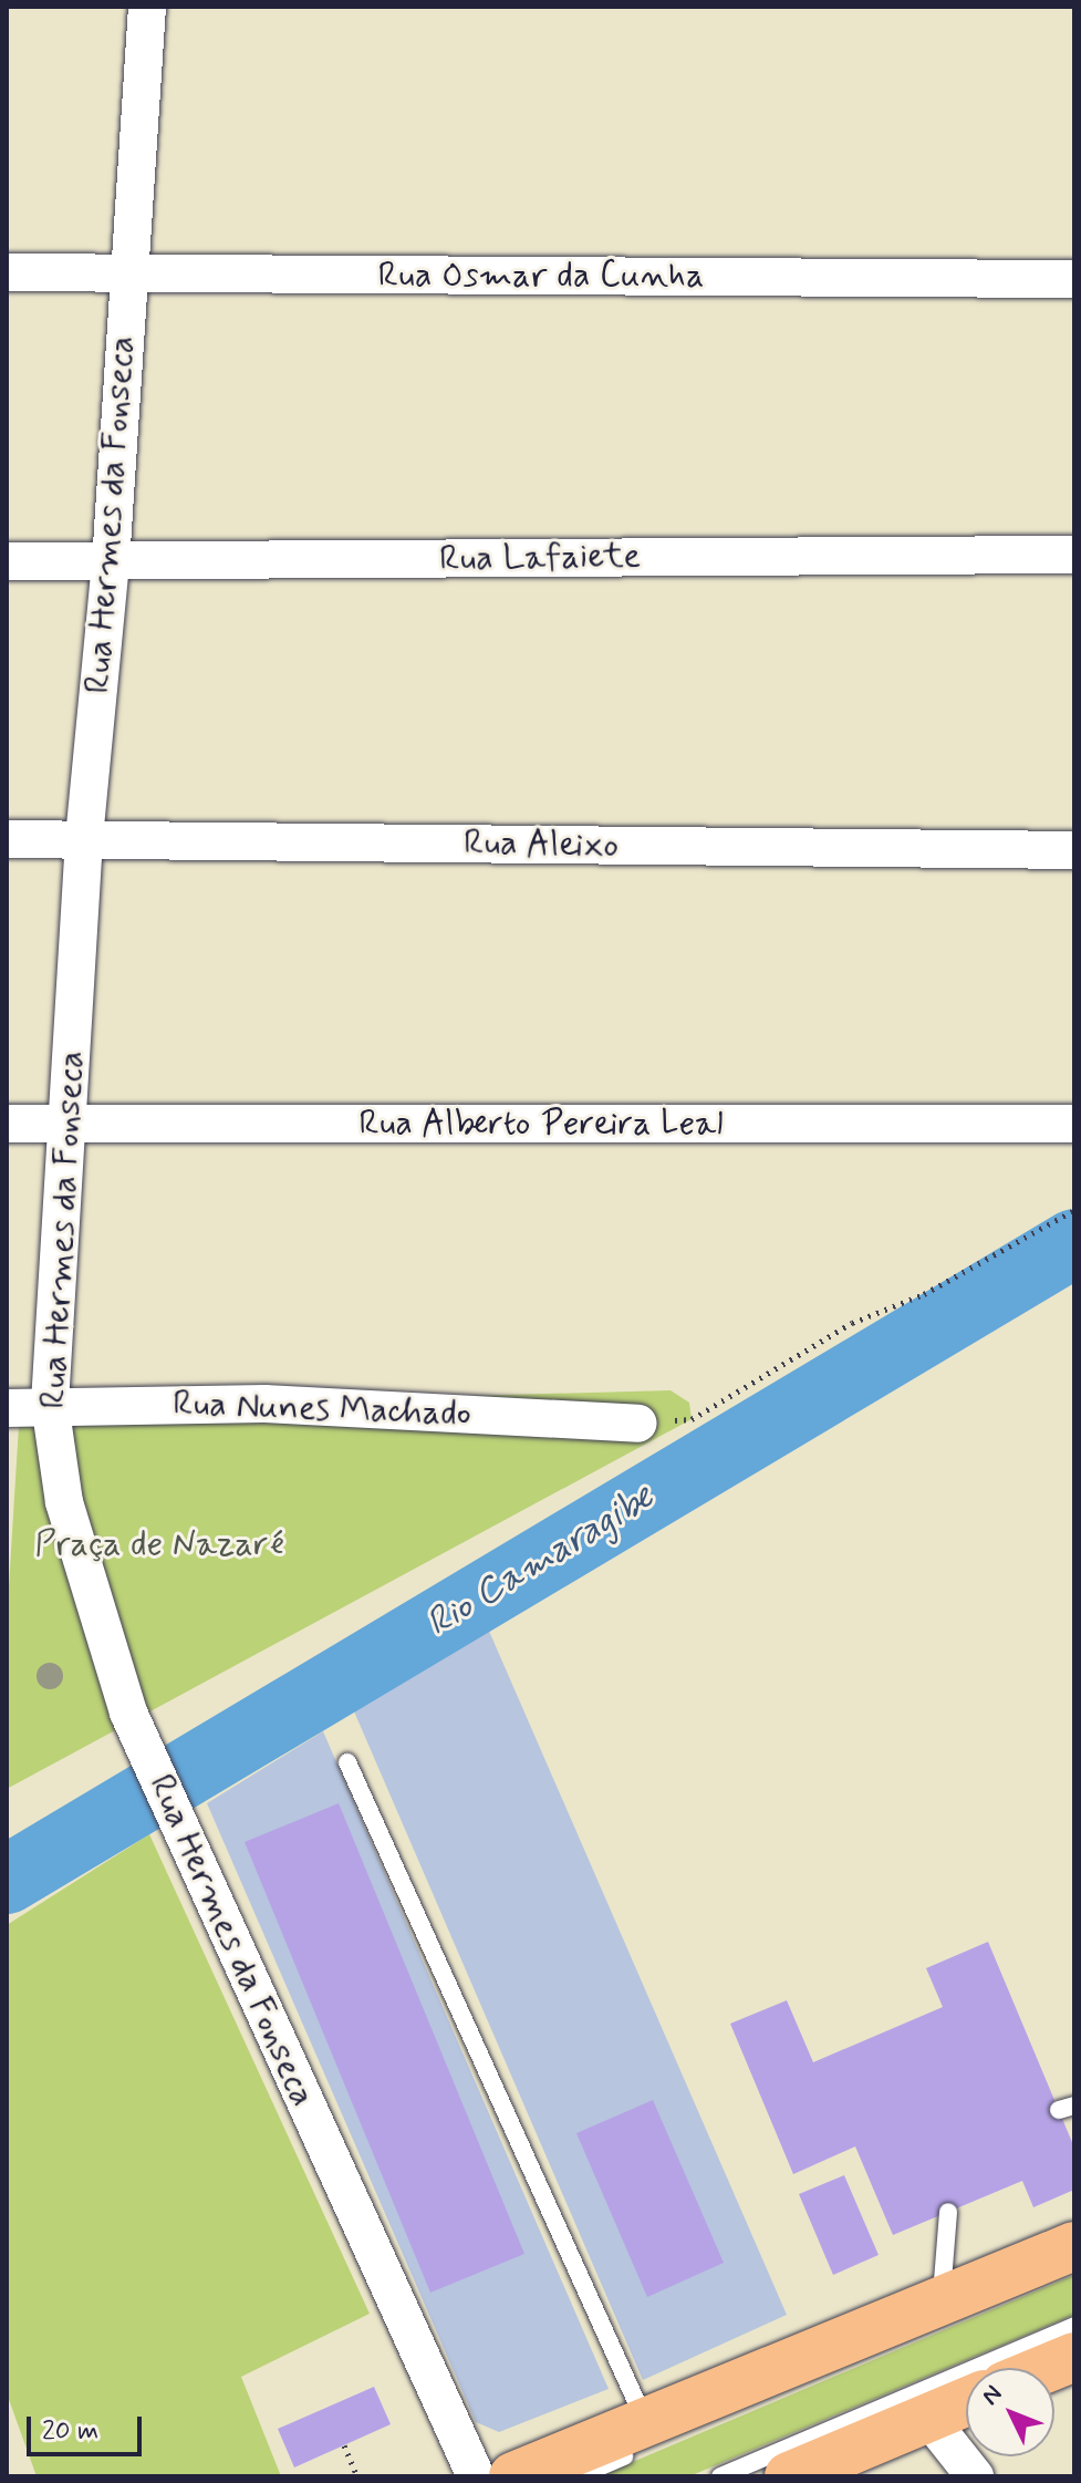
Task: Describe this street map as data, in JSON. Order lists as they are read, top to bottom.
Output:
{
  "streets": {
    "street": [
      "Rua Osmar da Cunha",
      "Rua Hermes da Fonseca",
      "Rua Lafaiete",
      "Rua Aleixo",
      "Rua Alberto Pereira Leal",
      "Rua Nunes Machado"
    ]
  },
  "crossings": [
    ["Rua Osmar da Cunha", "Rua Hermes da Fonseca"],
    ["Rua Hermes da Fonseca", "Rua Lafaiete"],
    ["Rua Hermes da Fonseca", "Rua Aleixo"],
    ["Rua Hermes da Fonseca", "Rua Alberto Pereira Leal"],
    ["Rua Hermes da Fonseca", "Rua Nunes Machado"]
  ],
  "water": ["Rio Camaragibe"],
  "parks": ["Praça de Nazaré"],
  "scale_bar": "20 m",
  "north": "top left"
}
